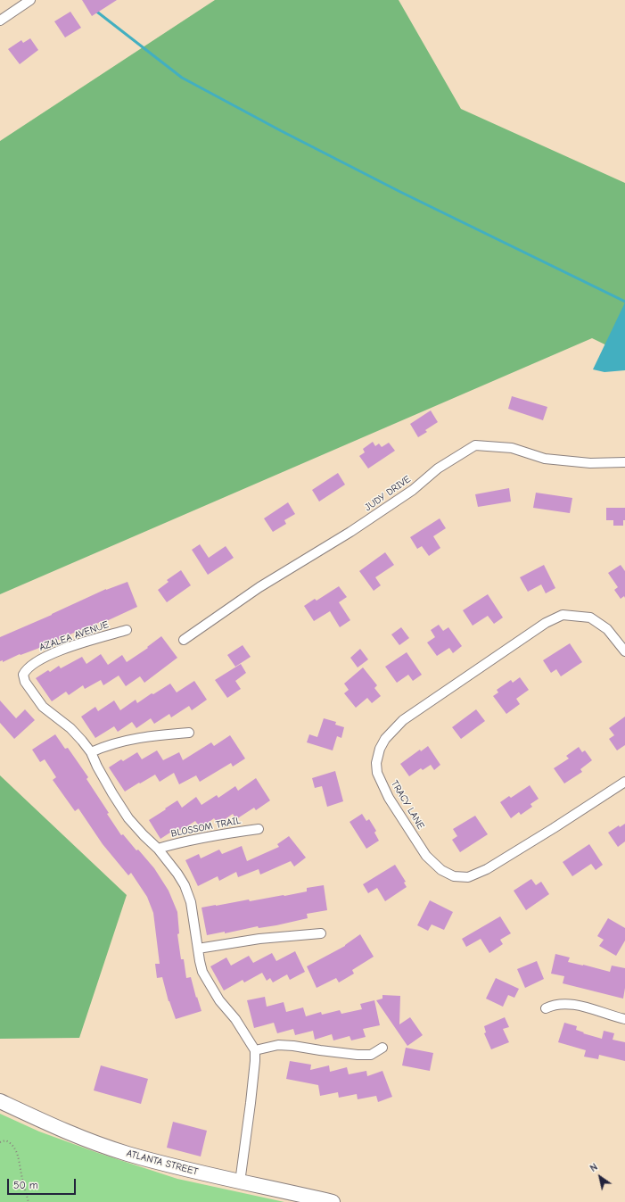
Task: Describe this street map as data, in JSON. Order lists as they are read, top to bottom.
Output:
{
  "streets": {
    "main road": ["ATLANTA STREET"],
    "street": [
      "JUDY DRIVE",
      "AZALEA AVENUE",
      "TRACY LANE",
      "BLOSSOM TRAIL"
    ]
  },
  "scale_bar": "50 m",
  "north": "top left"
}
